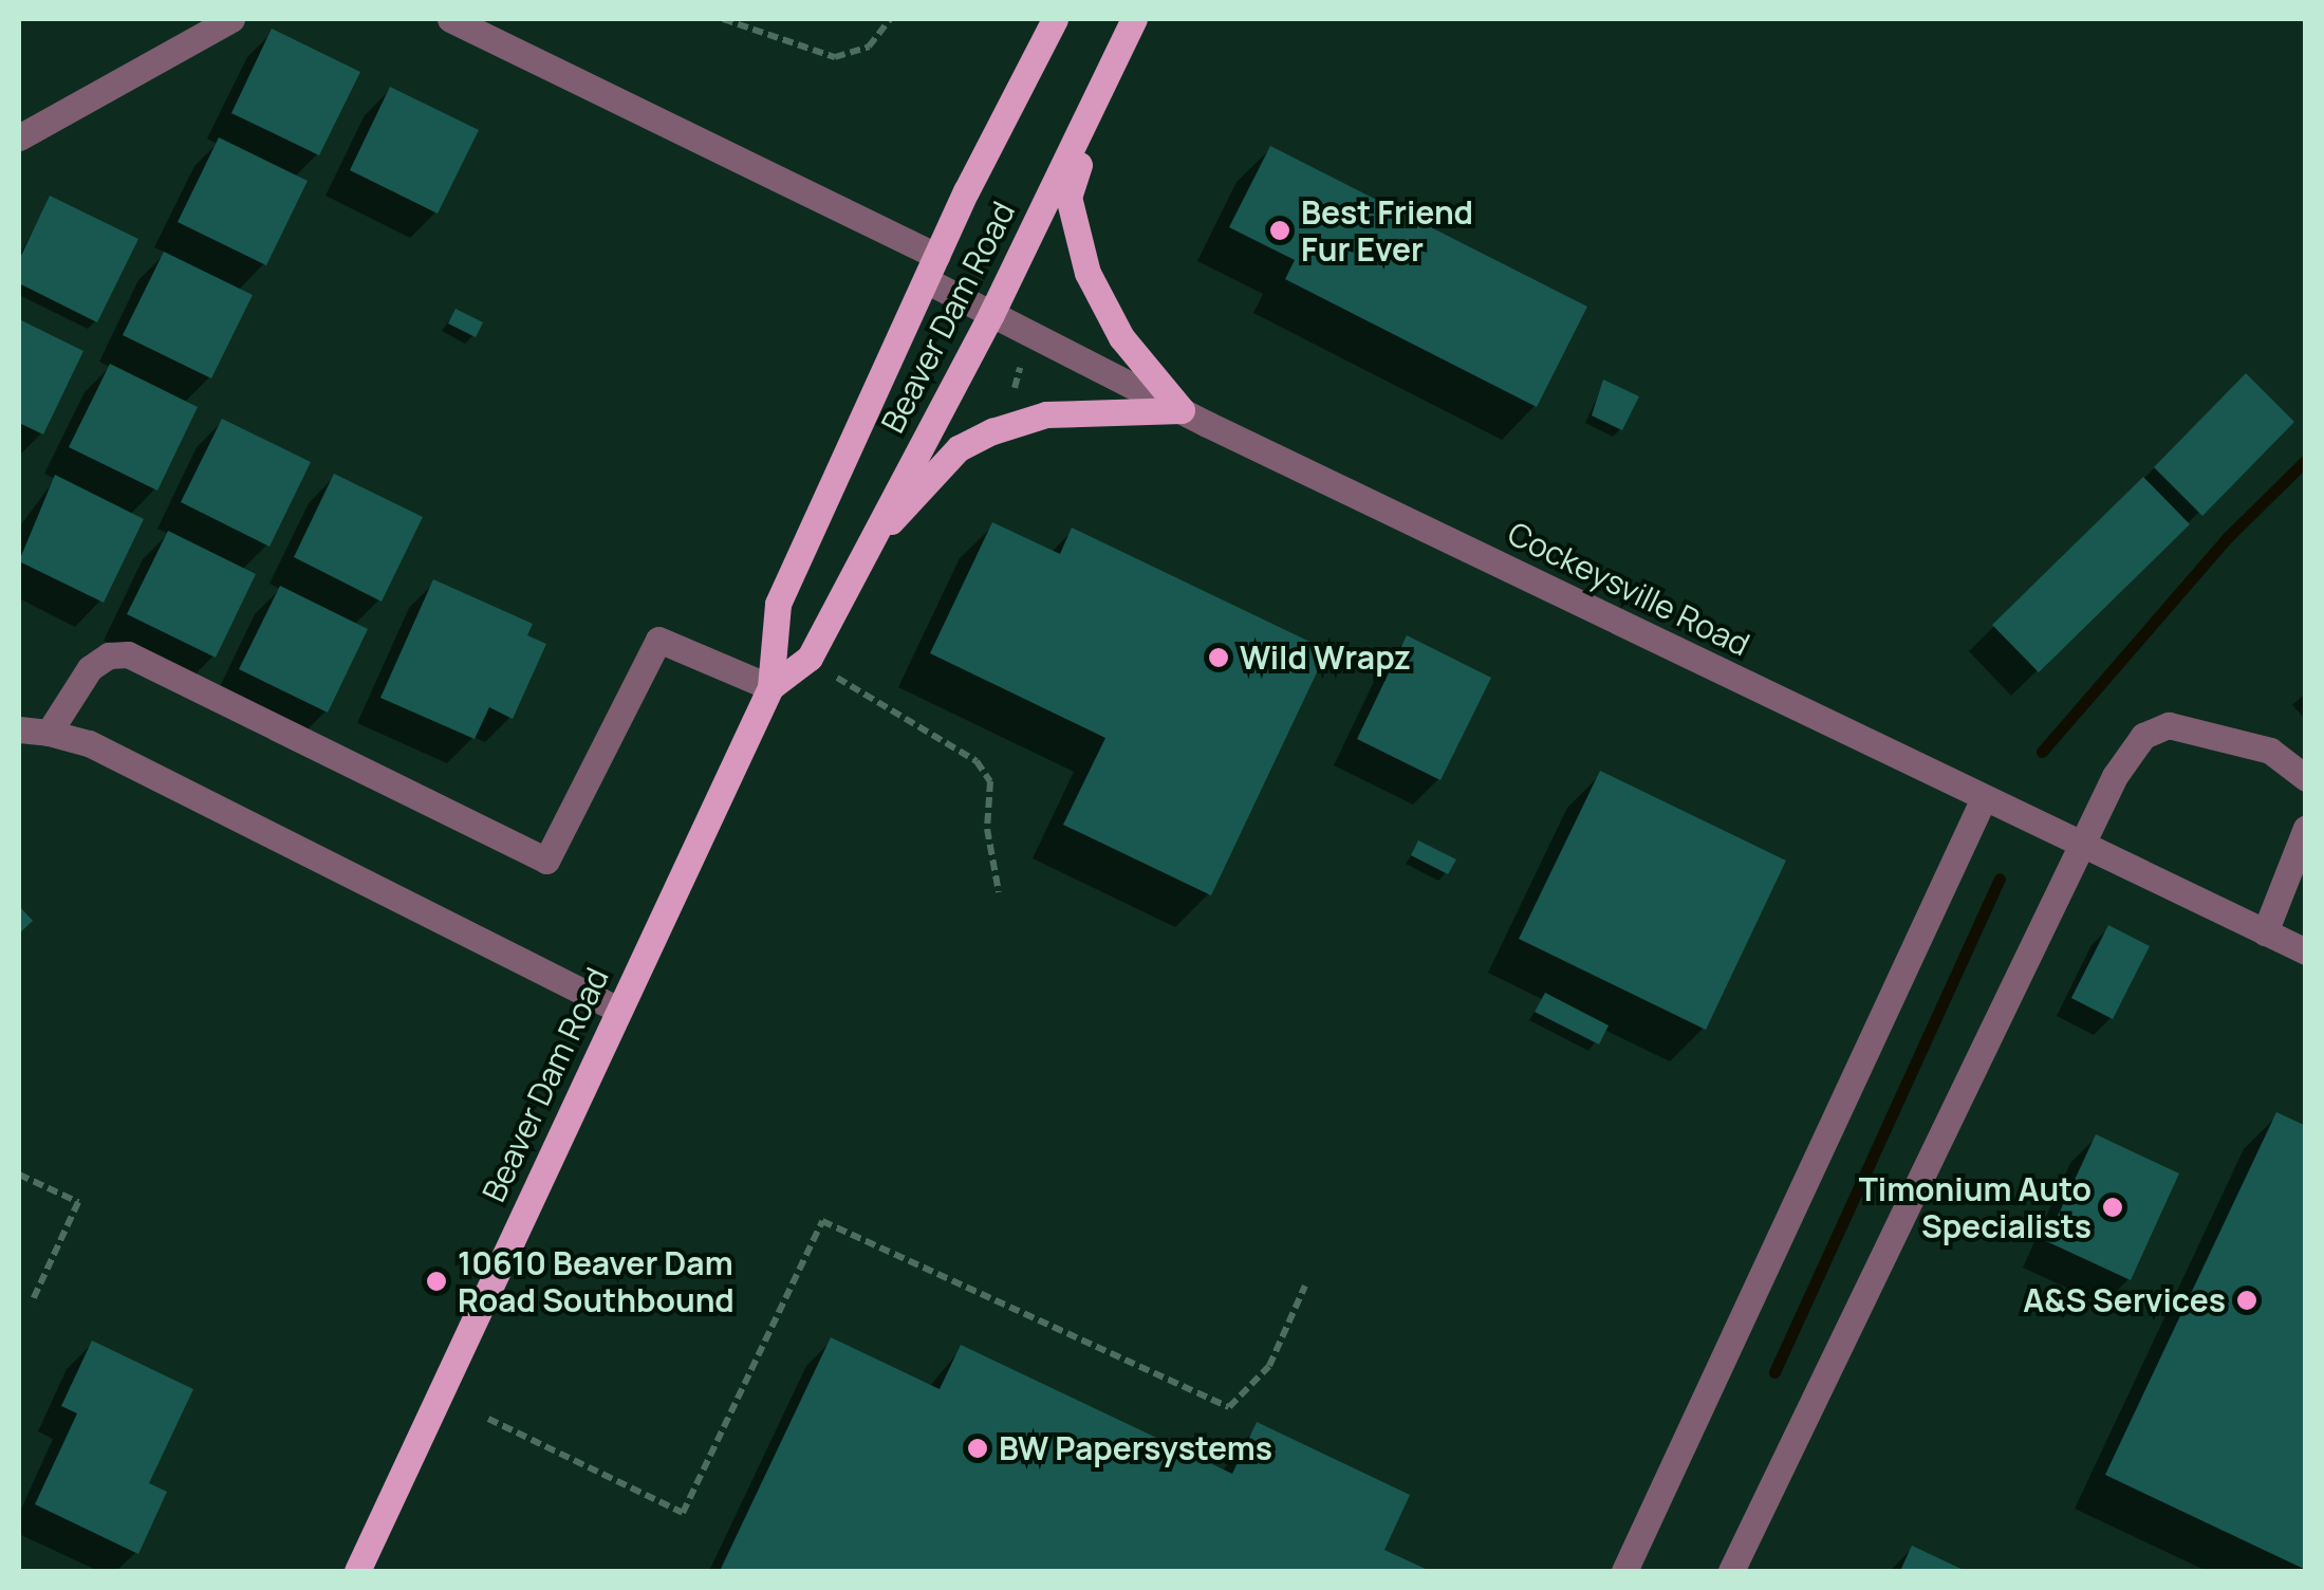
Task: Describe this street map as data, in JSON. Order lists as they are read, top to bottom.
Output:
{
  "streets": {
    "main road": ["Beaver Dam Road"],
    "street": ["Cockeysville Road"]
  },
  "crossings": [
    ["Beaver Dam Road", "Cockeysville Road"]
  ],
  "places": [
    "Best Friend Fur Ever",
    "Wild Wrapz",
    "Timonium Auto Specialists",
    "10610 Beaver Dam Road Southbound",
    "A&S Services",
    "BW Papersystems"
  ]
}
